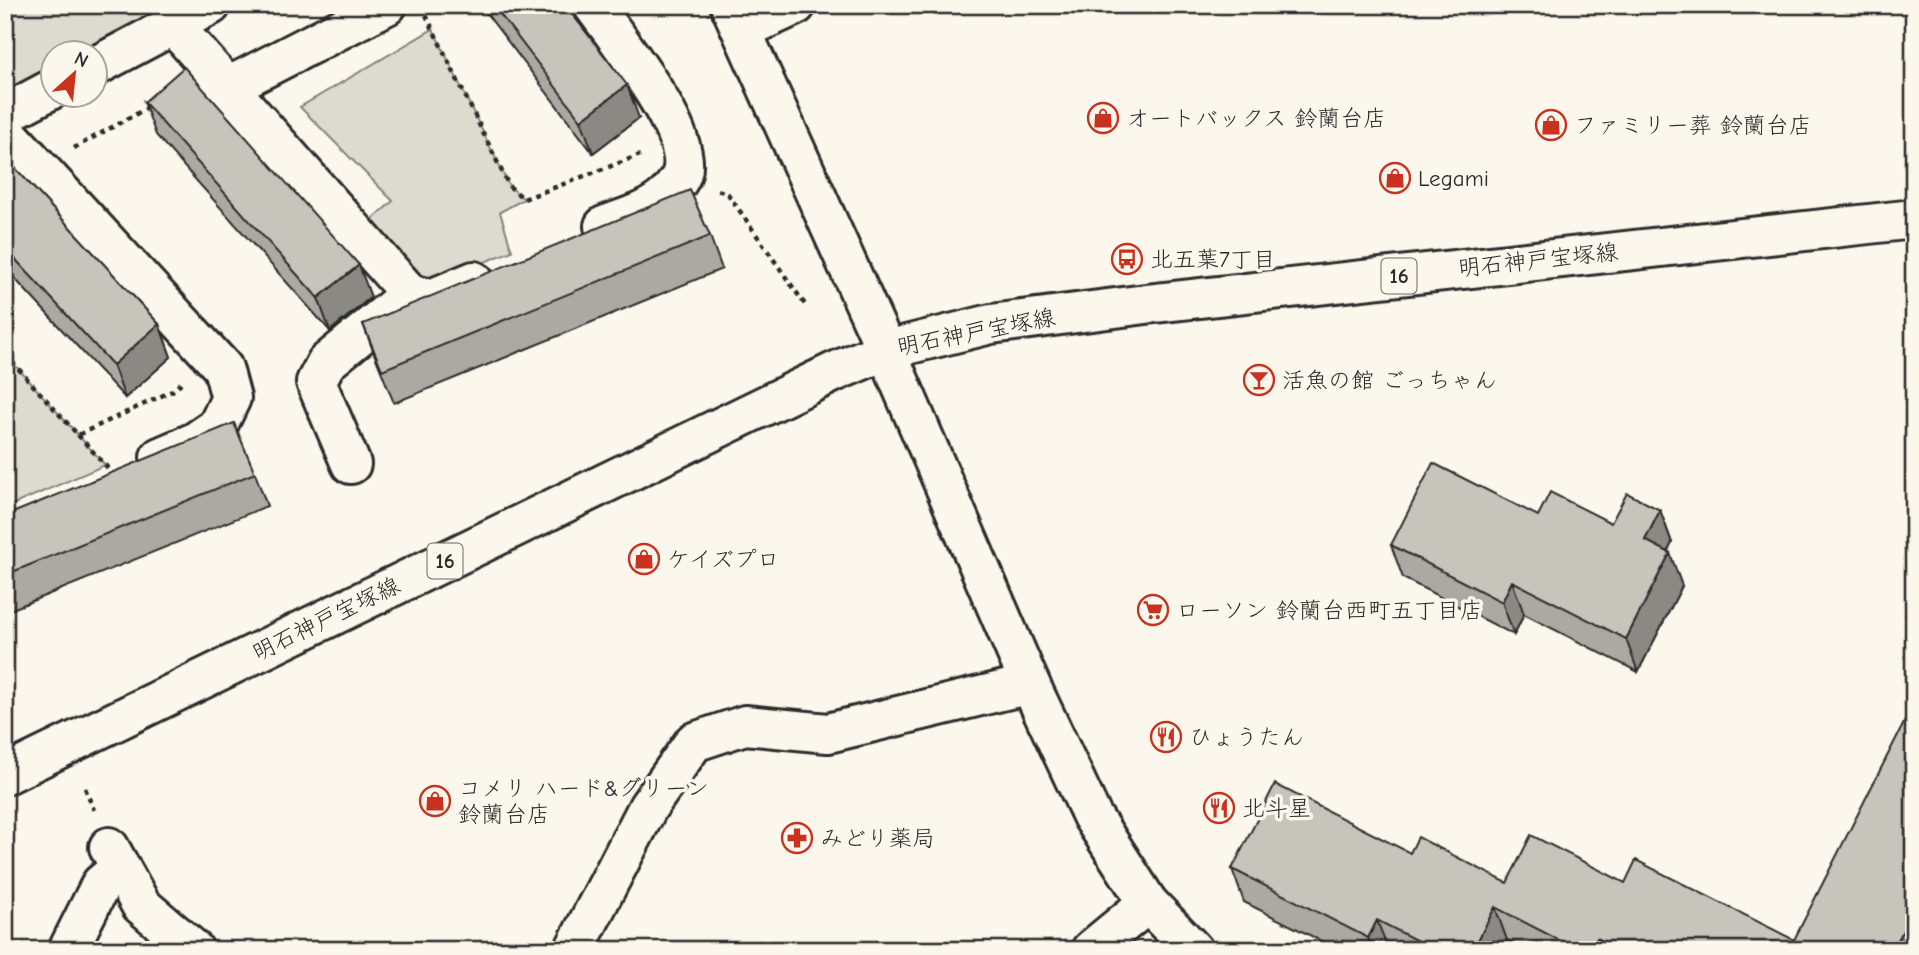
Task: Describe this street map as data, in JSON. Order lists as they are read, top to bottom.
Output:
{
  "streets": {
    "street": ["明石神戸宝塚線", "16"]
  },
  "places": {
    "shop": [
      "オートバックス 鈴蘭台店",
      "ファミリー葬 鈴蘭台店",
      "Legami",
      "ケイズプロ",
      "コメリ ハード&グリーン 鈴蘭台店"
    ],
    "bus stop": ["北五葉7丁目"],
    "bar": ["活魚の館 ごっちゃん"],
    "supermarket": ["ローソン 鈴蘭台西町五丁目店"],
    "restaurant": ["ひょうたん", "北斗星"],
    "pharmacy": ["みどり薬局"]
  },
  "north": "top right"
}
